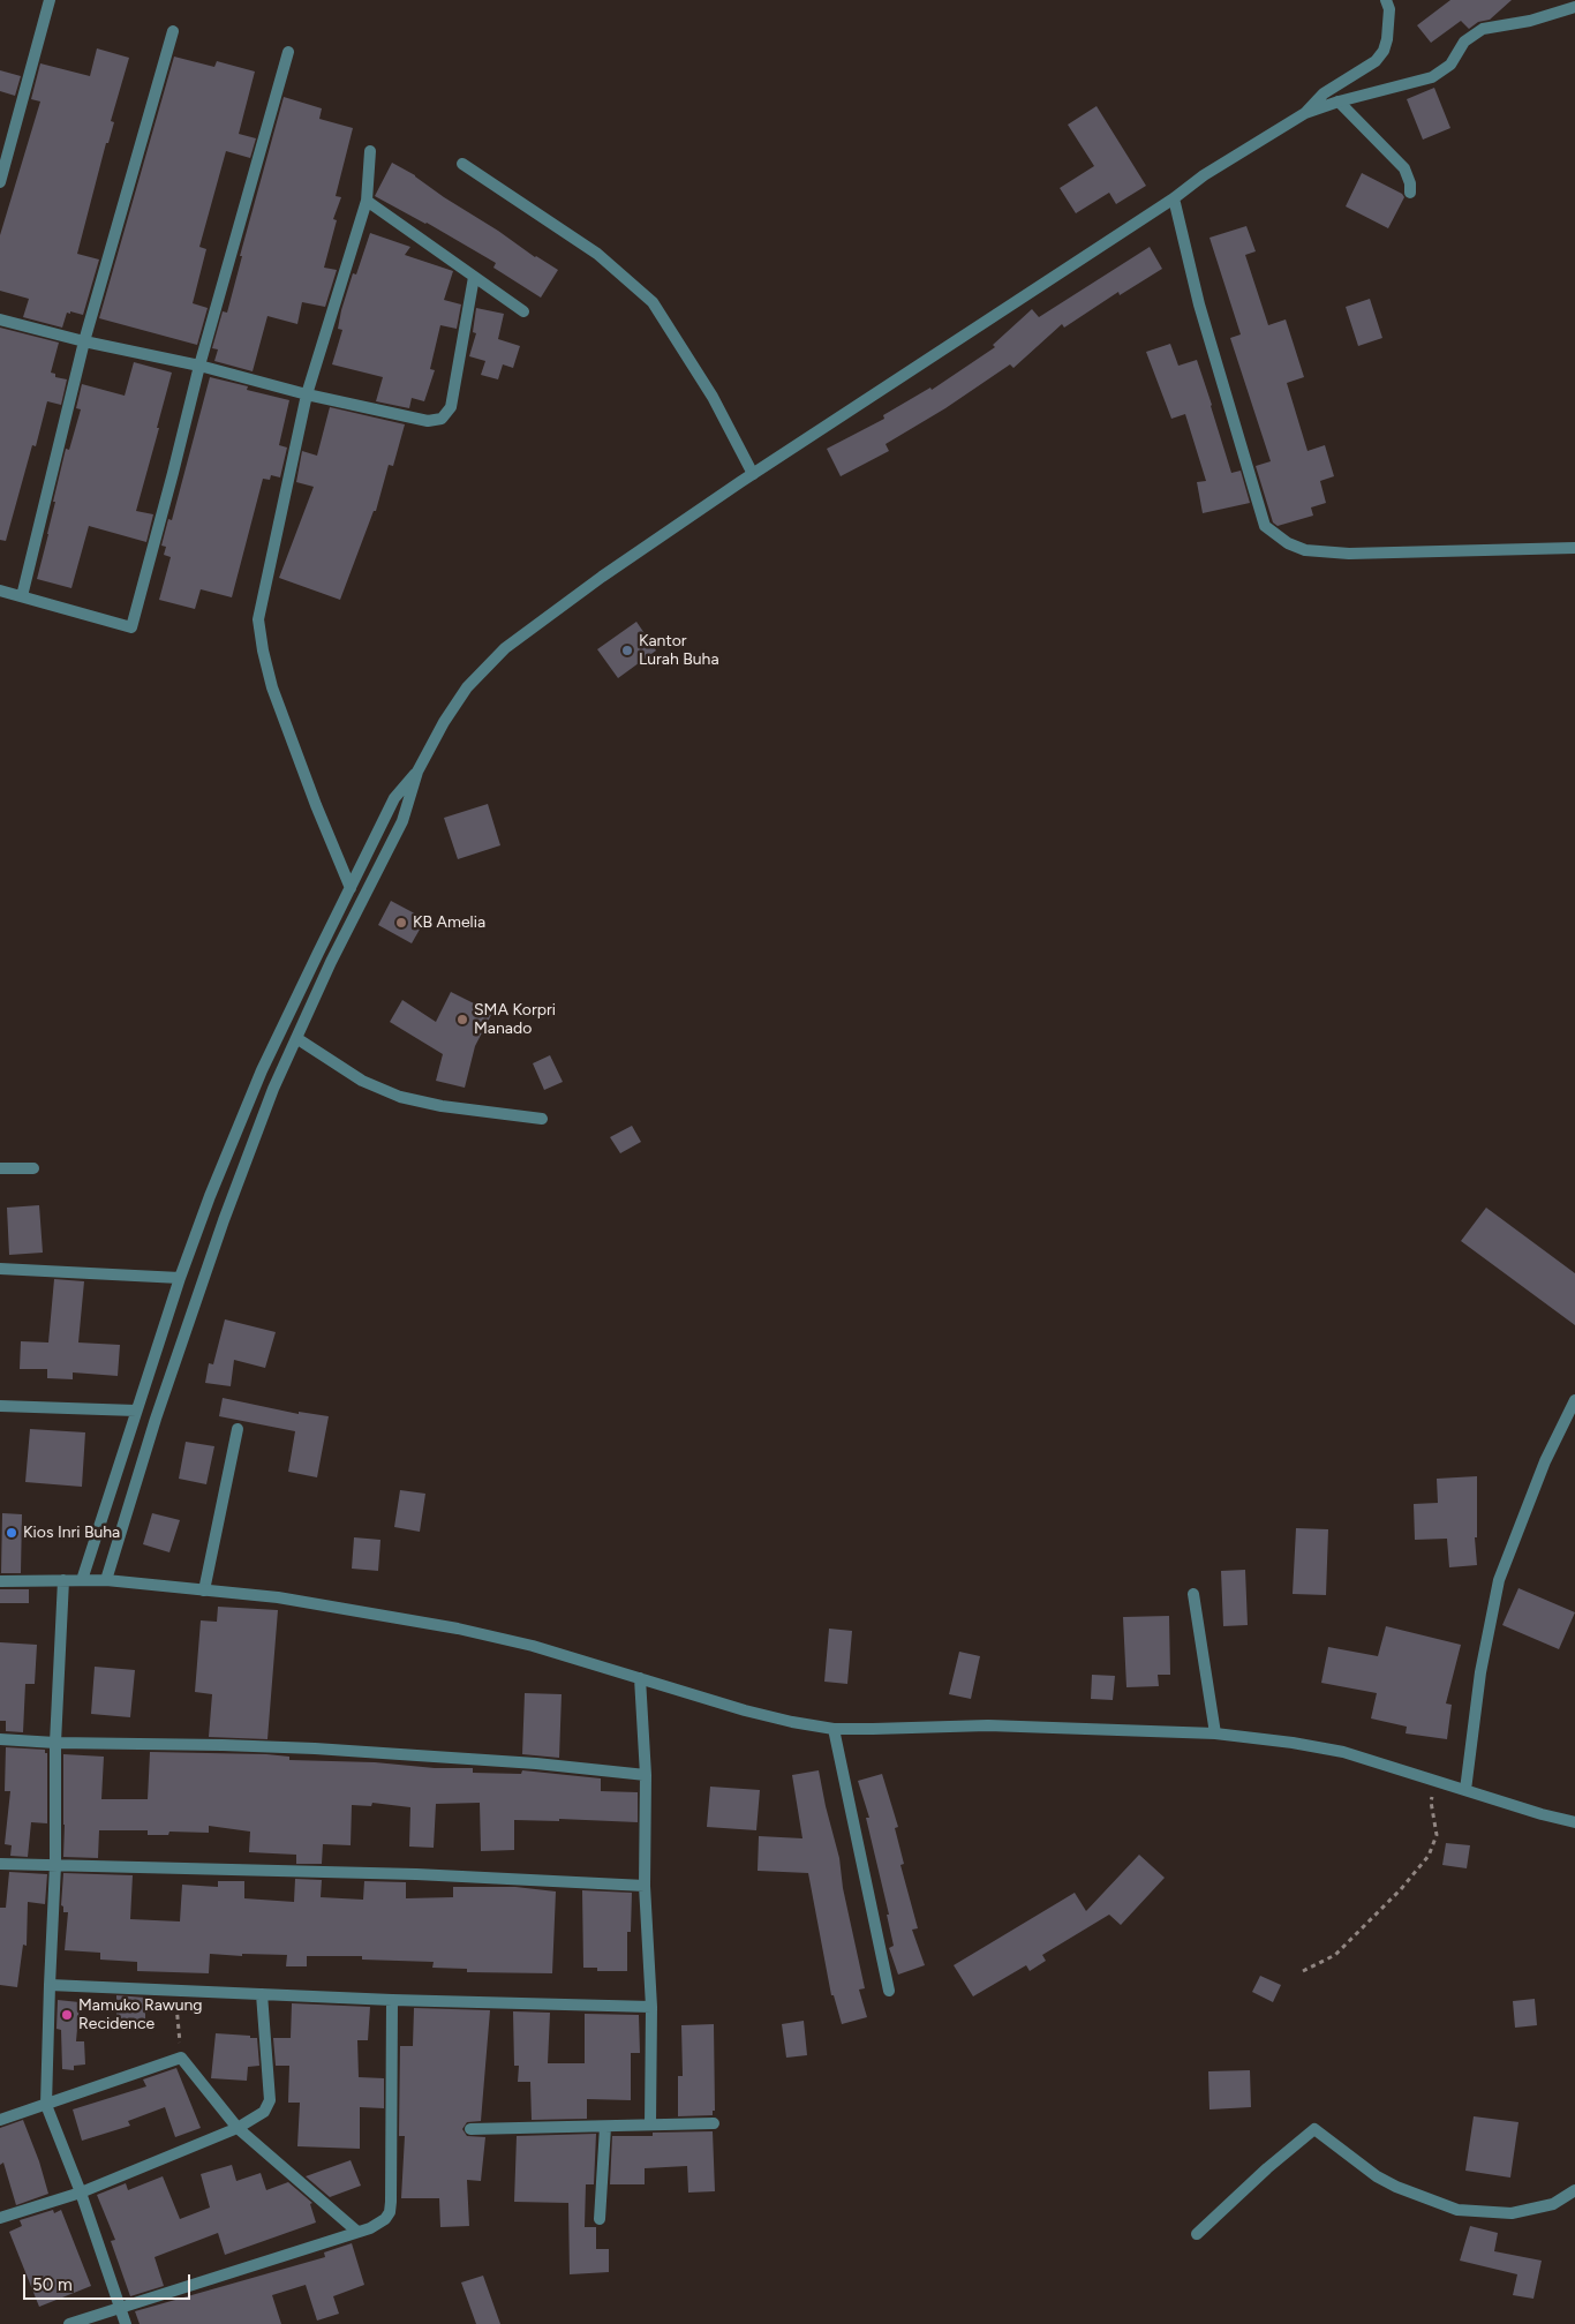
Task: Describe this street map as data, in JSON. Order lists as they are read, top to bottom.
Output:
{
  "places": [
    "Kantor Lurah Buha",
    "KB Amelia",
    "SMA Korpri Manado",
    "Kios Inri Buha",
    "Mamuko Rawung Recidence"
  ],
  "scale_bar": "50 m"
}
